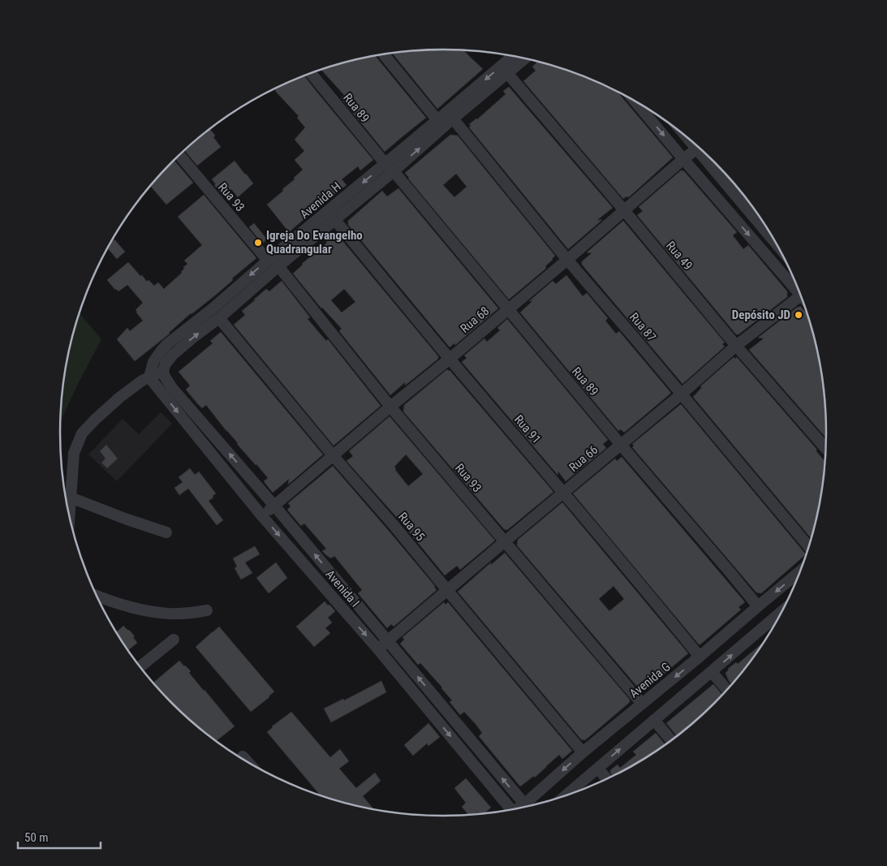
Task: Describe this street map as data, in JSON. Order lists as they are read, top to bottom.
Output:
{
  "streets": {
    "street": [
      "Rua 89",
      "Rua 93",
      "Avenida H",
      "Rua 49",
      "Rua 68",
      "Rua 87",
      "Rua 91",
      "Rua 66",
      "Rua 95",
      "Avenida I",
      "Avenida G"
    ]
  },
  "crossings": [
    ["Rua 89", "Avenida H"],
    ["Rua 89", "Rua 68"],
    ["Rua 89", "Rua 66"],
    ["Rua 89", "Avenida G"],
    ["Rua 93", "Avenida H"],
    ["Rua 93", "Rua 68"],
    ["Rua 93", "Rua 66"],
    ["Rua 93", "Avenida G"],
    ["Avenida H", "Rua 49"],
    ["Avenida H", "Rua 87"],
    ["Avenida H", "Rua 91"],
    ["Avenida H", "Rua 95"],
    ["Avenida H", "Avenida I"],
    ["Rua 49", "Rua 68"],
    ["Rua 49", "Rua 66"],
    ["Rua 68", "Rua 87"],
    ["Rua 68", "Rua 91"],
    ["Rua 68", "Rua 95"],
    ["Rua 68", "Avenida I"],
    ["Rua 87", "Rua 66"],
    ["Rua 91", "Rua 66"],
    ["Rua 91", "Avenida G"],
    ["Rua 66", "Rua 95"],
    ["Rua 66", "Avenida I"],
    ["Rua 95", "Avenida G"]
  ],
  "places": ["Igreja Do Evangelho Quadrangular", "Depósito JD"],
  "scale_bar": "50 m"
}
